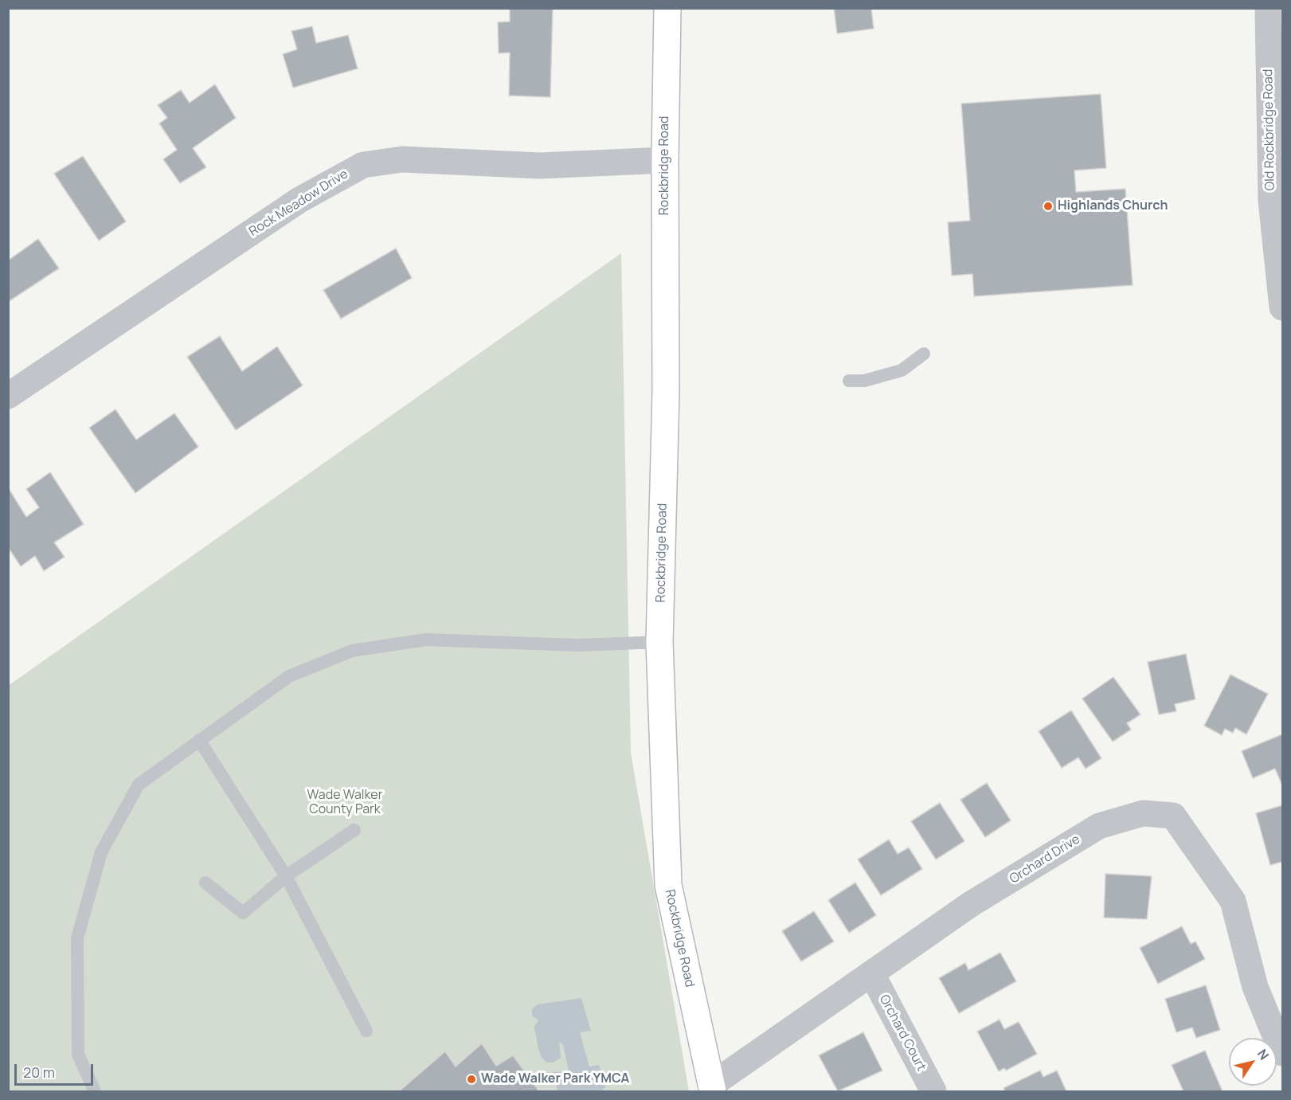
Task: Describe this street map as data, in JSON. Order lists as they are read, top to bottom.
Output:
{
  "streets": {
    "main road": ["Rockbridge Road"],
    "street": [
      "Old Rockbridge Road",
      "Rock Meadow Drive",
      "Orchard Drive",
      "Orchard Court"
    ]
  },
  "crossings": [
    ["Rockbridge Road", "Rock Meadow Drive"],
    ["Rockbridge Road", "Orchard Drive"],
    ["Orchard Drive", "Orchard Court"]
  ],
  "parks": ["Wade Walker County Park"],
  "places": ["Highlands Church", "Wade Walker Park YMCA"],
  "scale_bar": "20 m",
  "north": "top right"
}
